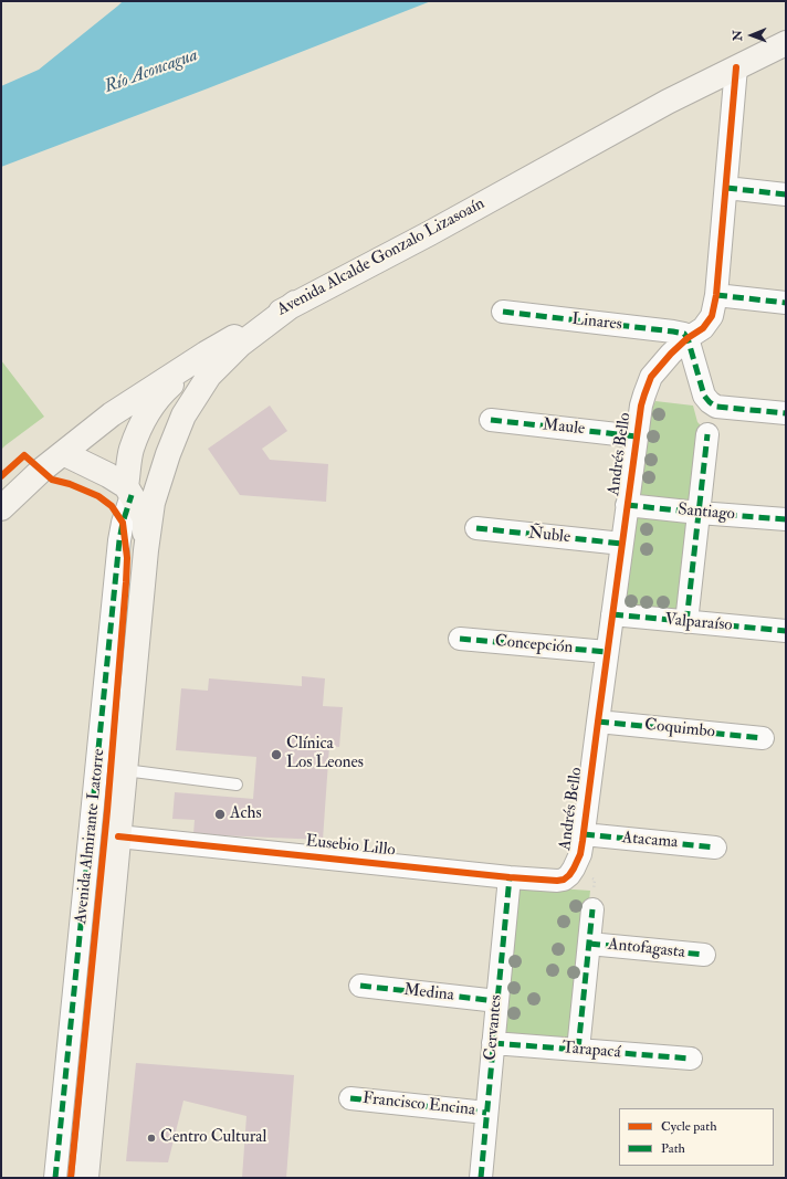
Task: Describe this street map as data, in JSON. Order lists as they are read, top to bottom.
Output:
{
  "streets": {
    "street": [
      "Avenida Alcalde Gonzalo Lizasoaín",
      "Linares",
      "Maule",
      "Andrés Bello",
      "Santiago",
      "Ñuble",
      "Valparaíso",
      "Concepción",
      "Coquimbo",
      "Avenida Almirante Latorre",
      "Atacama",
      "Eusebio Lillo",
      "Antofagasta",
      "Medina",
      "Cervantes",
      "Tarapacá",
      "Francisco Encina"
    ]
  },
  "crossings": [
    ["Avenida Alcalde Gonzalo Lizasoaín", "Andrés Bello"],
    ["Avenida Alcalde Gonzalo Lizasoaín", "Avenida Almirante Latorre"],
    ["Linares", "Andrés Bello"],
    ["Maule", "Andrés Bello"],
    ["Andrés Bello", "Santiago"],
    ["Andrés Bello", "Ñuble"],
    ["Andrés Bello", "Valparaíso"],
    ["Andrés Bello", "Concepción"],
    ["Andrés Bello", "Coquimbo"],
    ["Andrés Bello", "Atacama"],
    ["Andrés Bello", "Eusebio Lillo"],
    ["Avenida Almirante Latorre", "Eusebio Lillo"],
    ["Eusebio Lillo", "Cervantes"],
    ["Medina", "Cervantes"],
    ["Cervantes", "Tarapacá"],
    ["Cervantes", "Francisco Encina"]
  ],
  "water": ["Río Aconcagua"],
  "places": ["Clínica Los Leones", "Achs", "Centro Cultural"],
  "legend": ["Cycle path", "Path"],
  "north": "left"
}
